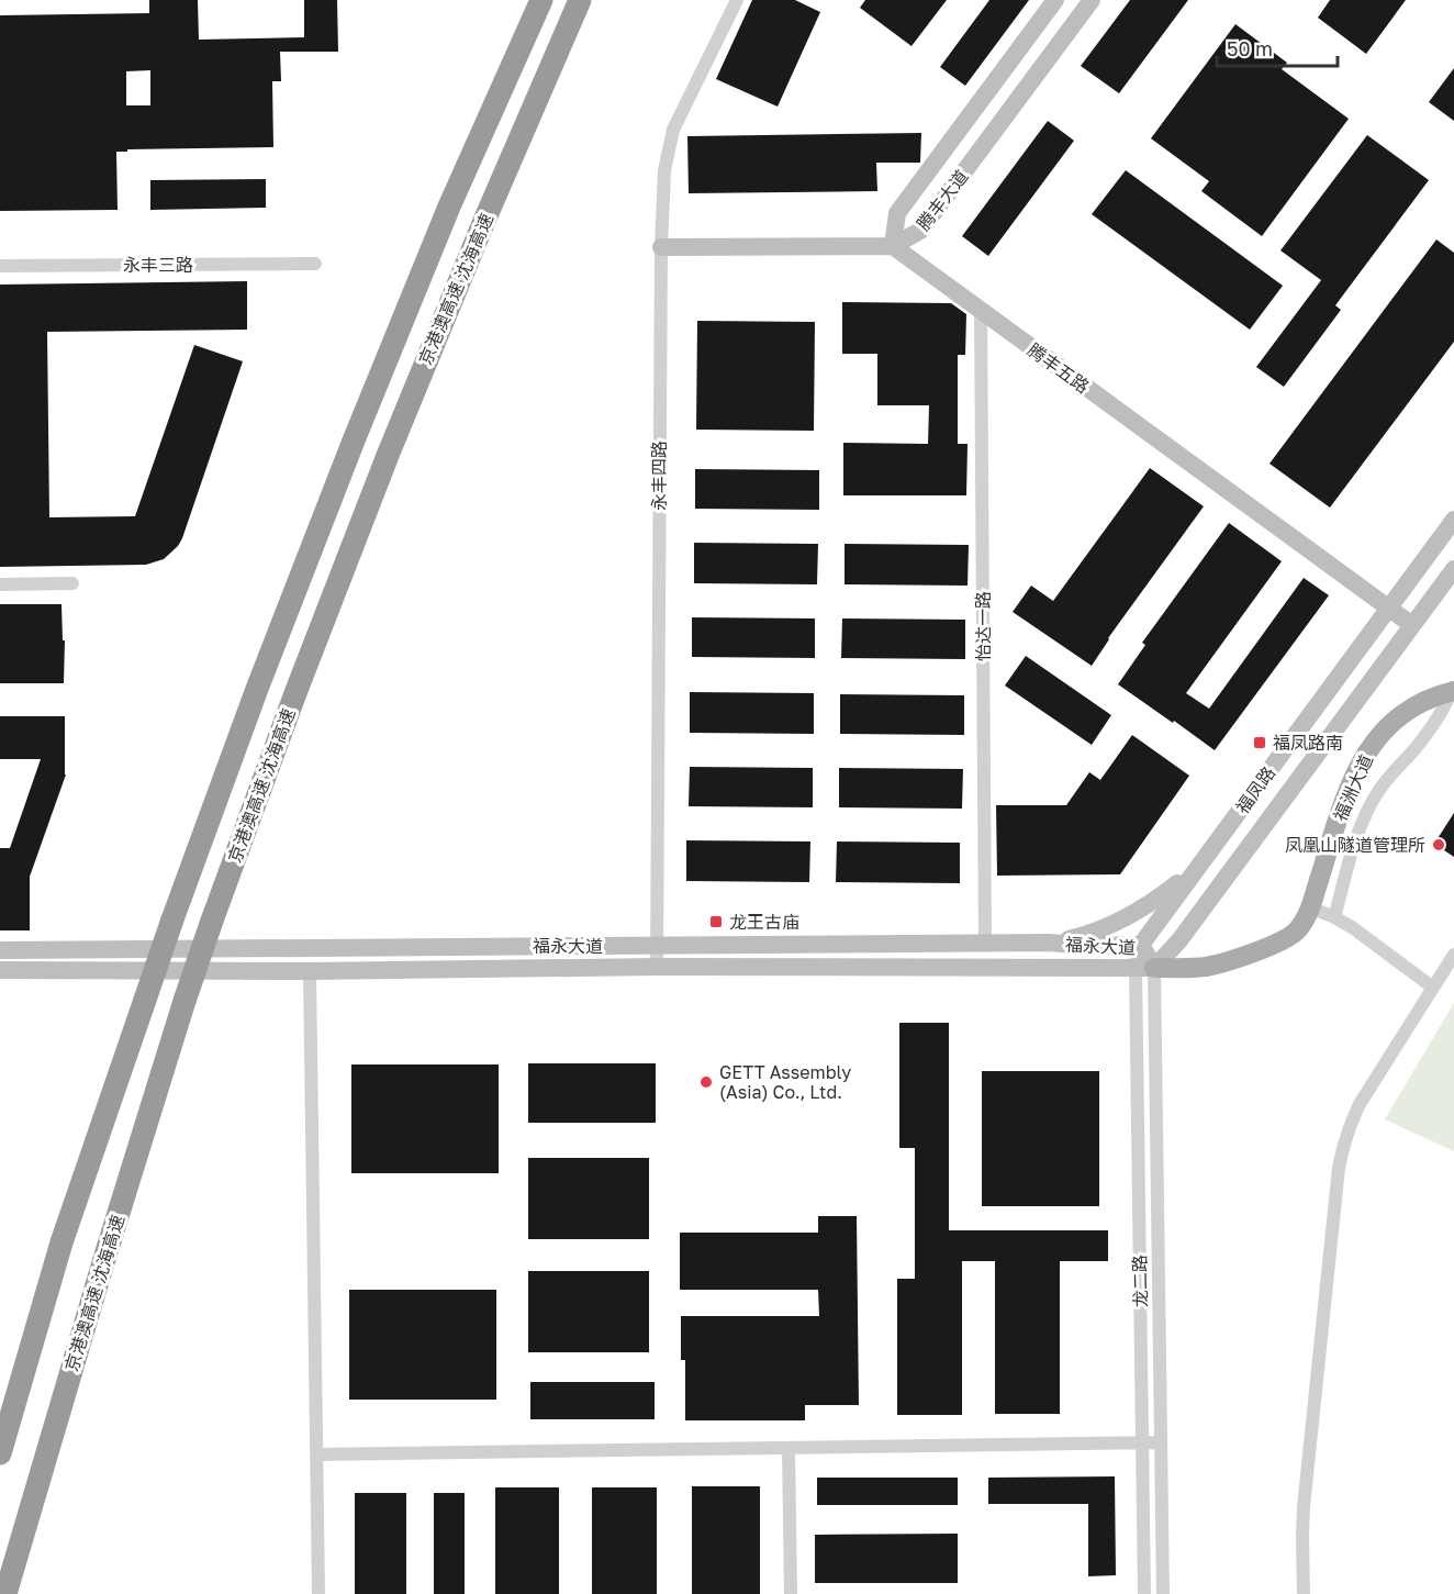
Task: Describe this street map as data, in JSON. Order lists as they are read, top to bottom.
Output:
{
  "streets": {
    "highway": ["京港澳高速 沈海高速"],
    "main road": [
      "腾丰大道",
      "腾丰五路",
      "福洲大道",
      "福凤路",
      "福永大道"
    ],
    "street": [
      "永丰三路",
      "永丰四路",
      "怡达一路",
      "龙二路"
    ]
  },
  "crossings": [
    ["腾丰大道", "腾丰五路"],
    ["腾丰五路", "怡达一路"],
    ["腾丰五路", "福凤路"],
    ["永丰四路", "福永大道"],
    ["怡达一路", "福永大道"],
    ["福洲大道", "福凤路"],
    ["福洲大道", "福永大道"],
    ["福洲大道", "龙二路"],
    ["福凤路", "福永大道"],
    ["福凤路", "龙二路"],
    ["福永大道", "龙二路"]
  ],
  "places": {
    "transit": ["福凤路南", "龙王古庙"],
    "other": ["凤凰山隧道管理所", "GETT Assembly (Asia) Co., Ltd."]
  },
  "scale_bar": "50 m"
}
